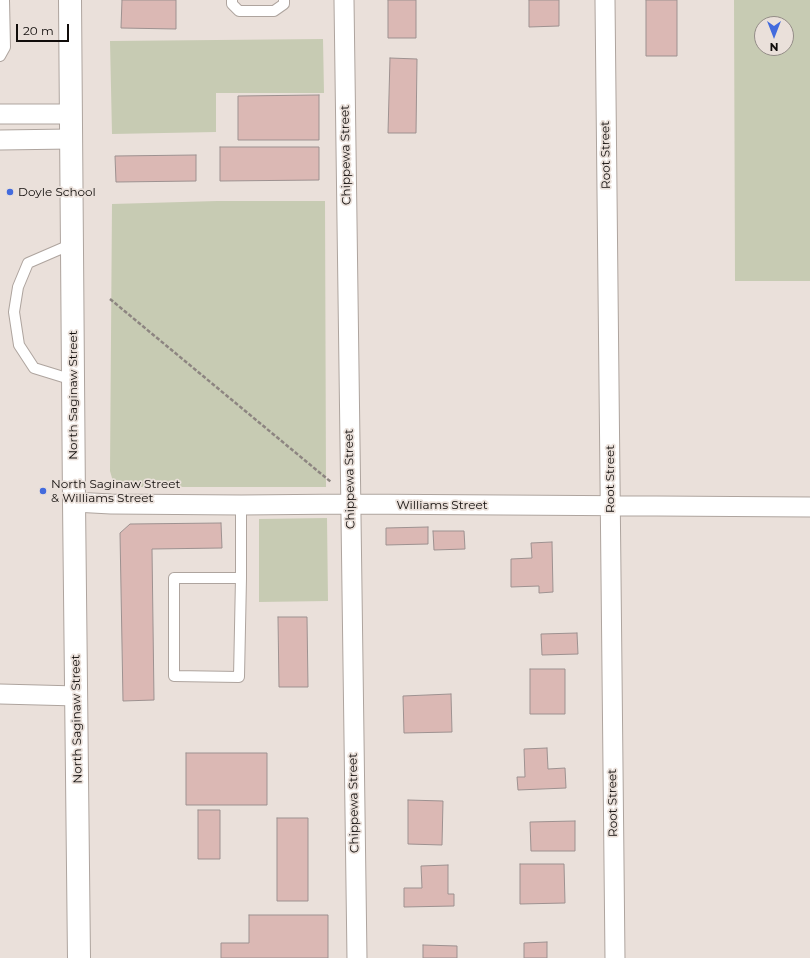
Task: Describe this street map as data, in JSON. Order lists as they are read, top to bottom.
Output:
{
  "streets": {
    "main road": ["North Saginaw Street"],
    "street": ["Chippewa Street", "Root Street", "Williams Street"]
  },
  "crossings": [
    ["Chippewa Street", "Williams Street"],
    ["Root Street", "Williams Street"],
    ["North Saginaw Street", "Williams Street"]
  ],
  "places": ["Doyle School", "North Saginaw Street & Williams Street"],
  "scale_bar": "20 m",
  "north": "bottom"
}
